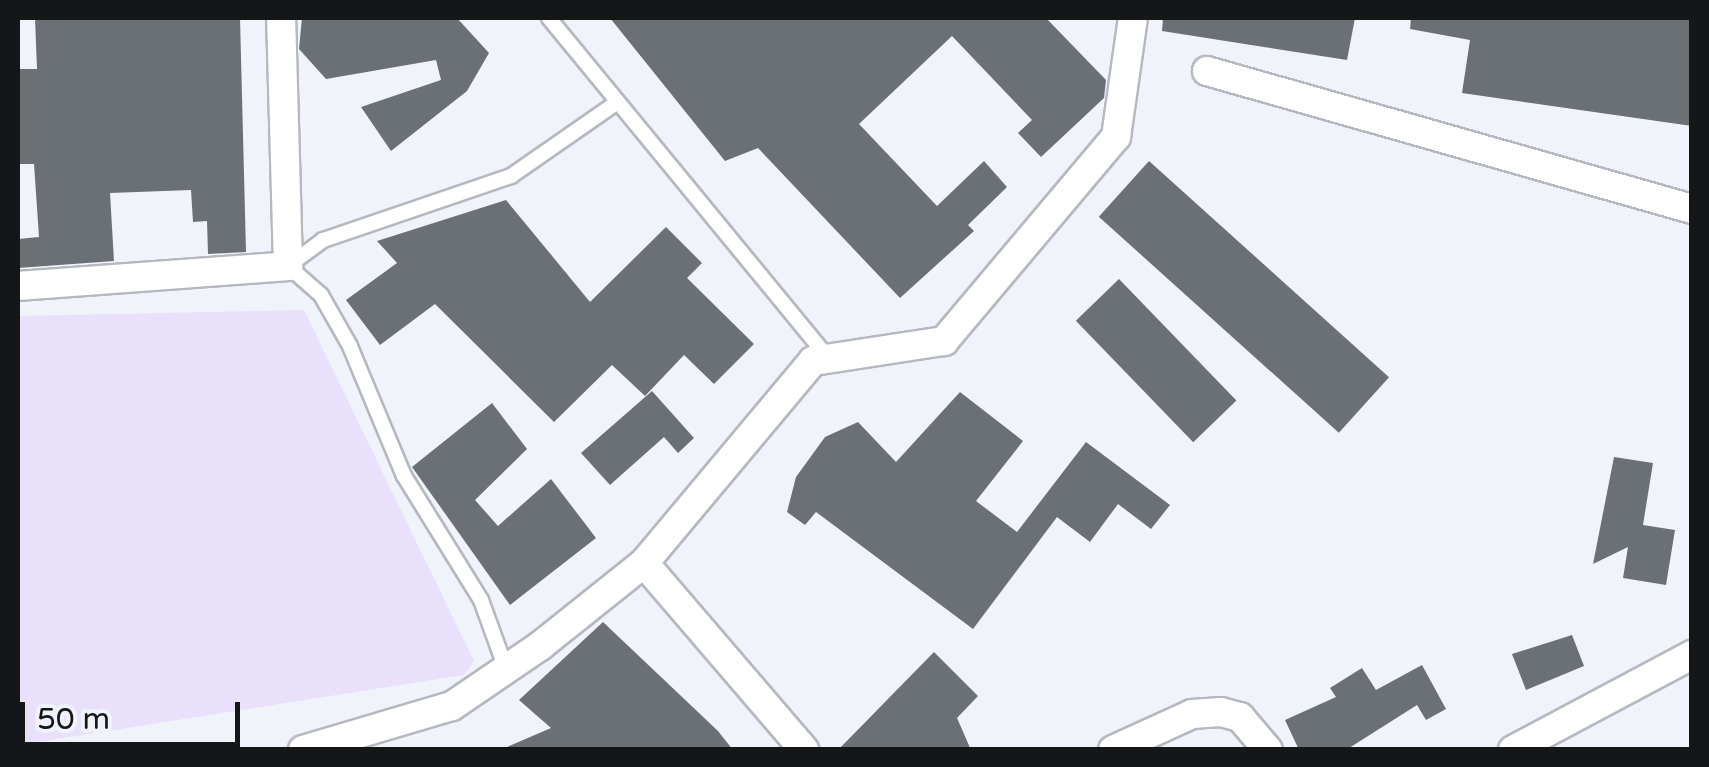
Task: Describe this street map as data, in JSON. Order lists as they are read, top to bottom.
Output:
{
  "scale_bar": "50 m"
}
